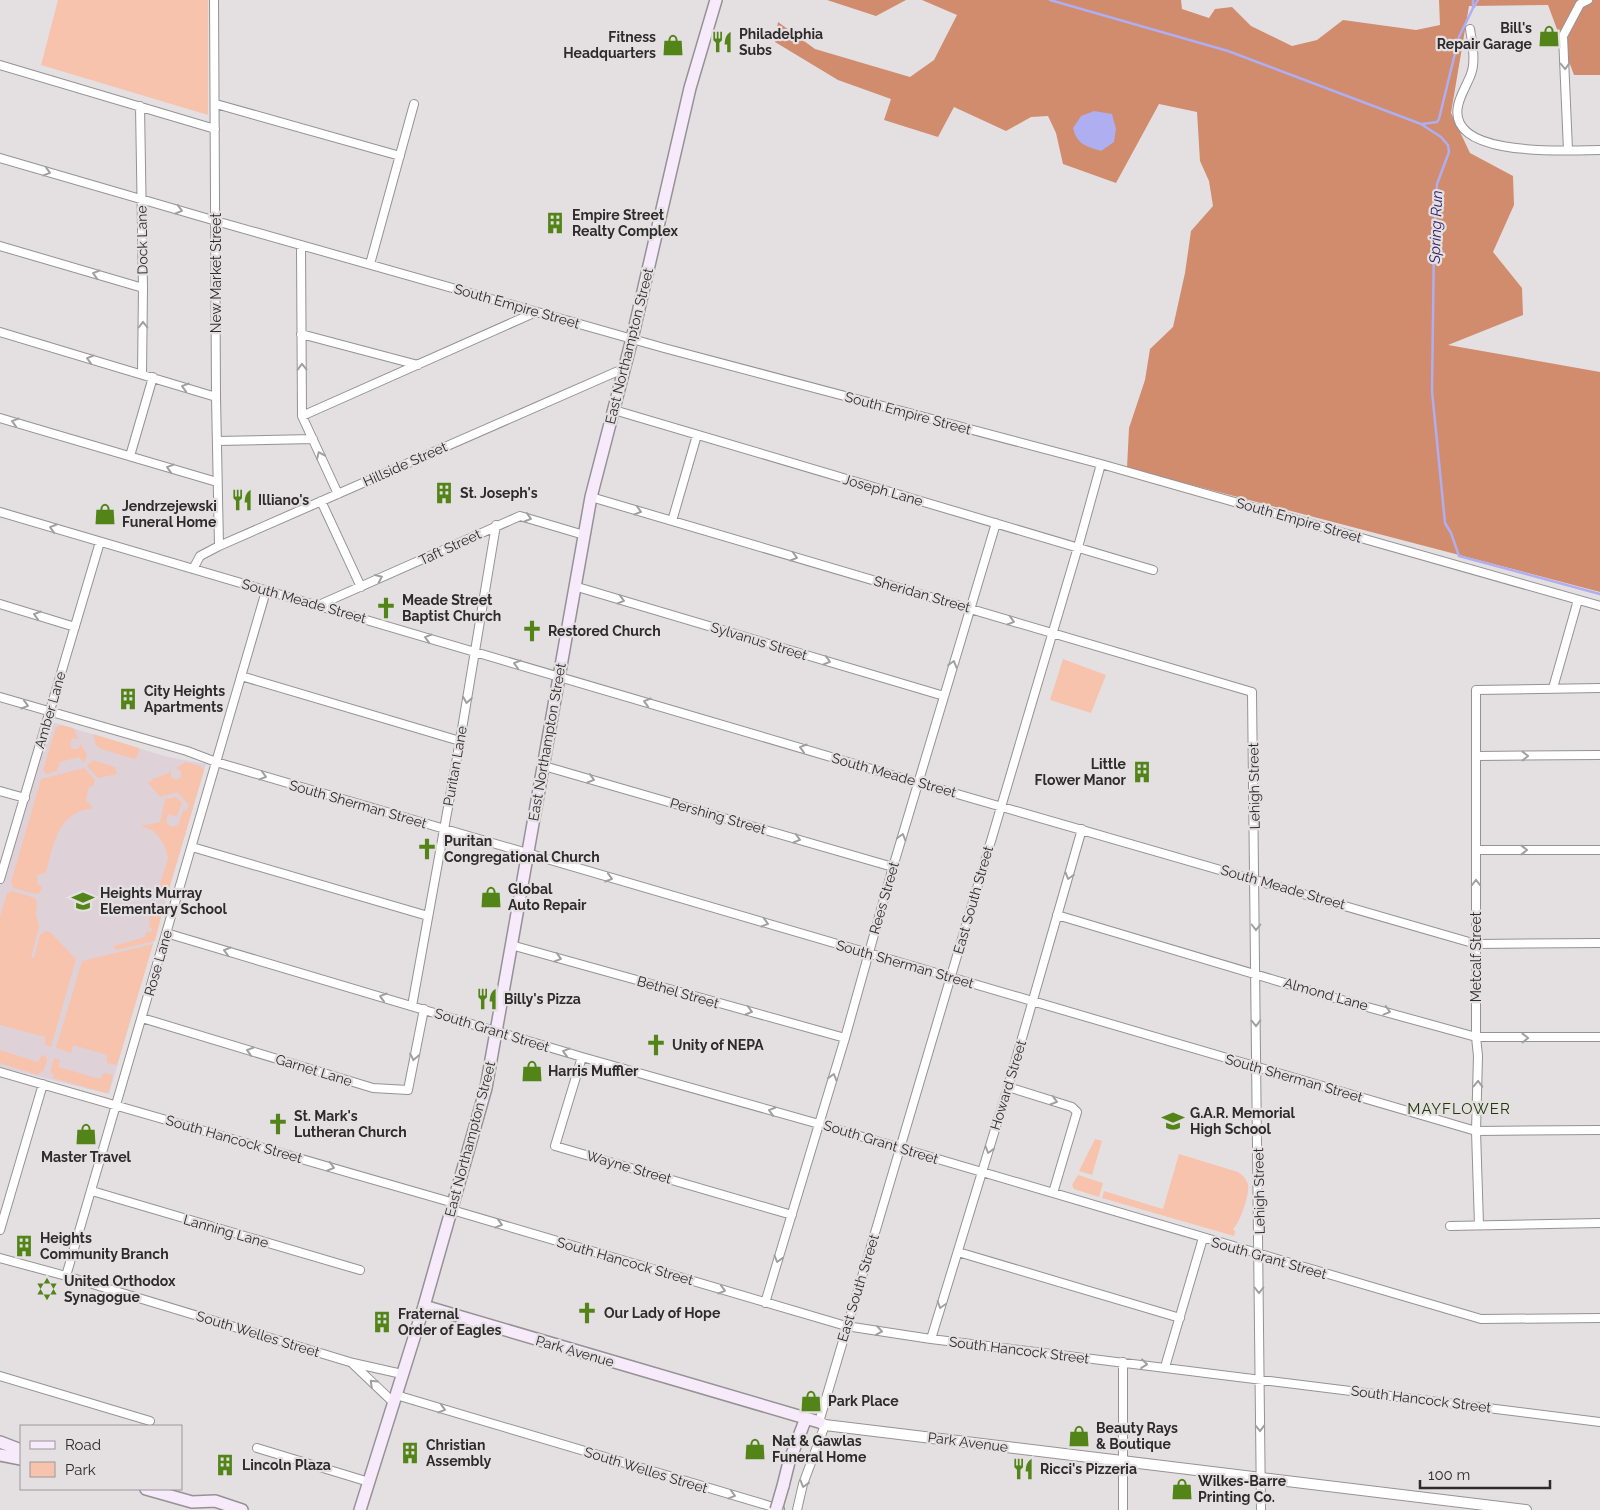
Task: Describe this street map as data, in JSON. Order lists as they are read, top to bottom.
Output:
{
  "streets": {
    "main road": ["East Northampton Street", "Park Avenue"],
    "street": [
      "Dock Lane",
      "New Market Street",
      "South Empire Street",
      "Hillside Street",
      "Joseph Lane",
      "Taft Street",
      "Sheridan Street",
      "South Meade Street",
      "Sylvanus Street",
      "Amber Lane",
      "Puritan Lane",
      "Lehigh Street",
      "South Sherman Street",
      "Pershing Street",
      "Rees Street",
      "East South Street",
      "Metcalf Street",
      "Rose Lane",
      "Bethel Street",
      "Almond Lane",
      "South Grant Street",
      "Garnet Lane",
      "Howard Street",
      "South Hancock Street",
      "Wayne Street",
      "Lanning Lane",
      "South Welles Street"
    ]
  },
  "crossings": [
    ["Dock Lane", "South Empire Street"],
    ["New Market Street", "South Empire Street"],
    ["New Market Street", "Hillside Street"],
    ["South Empire Street", "East Northampton Street"],
    ["South Empire Street", "East South Street"],
    ["East Northampton Street", "Hillside Street"],
    ["East Northampton Street", "Joseph Lane"],
    ["East Northampton Street", "Taft Street"],
    ["East Northampton Street", "Sheridan Street"],
    ["East Northampton Street", "South Meade Street"],
    ["East Northampton Street", "Sylvanus Street"],
    ["East Northampton Street", "South Sherman Street"],
    ["East Northampton Street", "Pershing Street"],
    ["East Northampton Street", "Bethel Street"],
    ["East Northampton Street", "South Grant Street"],
    ["East Northampton Street", "South Hancock Street"],
    ["East Northampton Street", "South Welles Street"],
    ["East Northampton Street", "Park Avenue"],
    ["Hillside Street", "South Meade Street"],
    ["Joseph Lane", "Rees Street"],
    ["Joseph Lane", "East South Street"],
    ["Taft Street", "South Meade Street"],
    ["Taft Street", "Puritan Lane"],
    ["Sheridan Street", "Lehigh Street"],
    ["Sheridan Street", "Rees Street"],
    ["Sheridan Street", "East South Street"],
    ["South Meade Street", "Amber Lane"],
    ["South Meade Street", "Puritan Lane"],
    ["South Meade Street", "Lehigh Street"],
    ["South Meade Street", "Rees Street"],
    ["South Meade Street", "East South Street"],
    ["South Meade Street", "Metcalf Street"],
    ["South Meade Street", "Rose Lane"],
    ["South Meade Street", "Howard Street"],
    ["Sylvanus Street", "Rees Street"],
    ["Amber Lane", "South Sherman Street"],
    ["Puritan Lane", "South Sherman Street"],
    ["Puritan Lane", "South Grant Street"],
    ["Lehigh Street", "South Sherman Street"],
    ["Lehigh Street", "Almond Lane"],
    ["Lehigh Street", "South Grant Street"],
    ["Lehigh Street", "South Hancock Street"],
    ["Lehigh Street", "Park Avenue"],
    ["South Sherman Street", "Rees Street"],
    ["South Sherman Street", "East South Street"],
    ["South Sherman Street", "Metcalf Street"],
    ["South Sherman Street", "Rose Lane"],
    ["South Sherman Street", "Howard Street"],
    ["Pershing Street", "Rees Street"],
    ["Rees Street", "Bethel Street"],
    ["Rees Street", "South Grant Street"],
    ["Rees Street", "South Hancock Street"],
    ["Rees Street", "Wayne Street"],
    ["East South Street", "South Grant Street"],
    ["East South Street", "South Hancock Street"],
    ["East South Street", "Park Avenue"],
    ["Metcalf Street", "Almond Lane"],
    ["Rose Lane", "South Grant Street"],
    ["Rose Lane", "Garnet Lane"],
    ["Rose Lane", "South Hancock Street"],
    ["Rose Lane", "Lanning Lane"],
    ["Rose Lane", "South Welles Street"],
    ["Almond Lane", "Howard Street"],
    ["South Grant Street", "Garnet Lane"],
    ["South Grant Street", "Howard Street"],
    ["South Grant Street", "Wayne Street"],
    ["Howard Street", "South Hancock Street"]
  ],
  "one_way": [
    "Taft Street",
    "Sheridan Street",
    "South Meade Street",
    "Sylvanus Street",
    "Lehigh Street",
    "South Sherman Street",
    "Pershing Street",
    "Bethel Street",
    "Almond Lane",
    "South Grant Street",
    "Howard Street",
    "South Hancock Street",
    "South Welles Street"
  ],
  "districts": ["MAYFLOWER"],
  "water": ["Spring Run"],
  "places": {
    "shop": [
      "Bill's Repair Garage",
      "Fitness Headquarters",
      "Jendrzejewski Funeral Home",
      "Global Auto Repair",
      "Harris Muffler",
      "Master Travel",
      "Park Place",
      "Beauty Rays & Boutique",
      "Nat & Gawlas Funeral Home",
      "Wilkes-Barre Printing Co."
    ],
    "restaurant": [
      "Philadelphia Subs",
      "Illiano's",
      "Billy's Pizza",
      "Ricci's Pizzeria"
    ],
    "building": [
      "Empire Street Realty Complex",
      "St. Joseph's",
      "City Heights Apartments",
      "Little Flower Manor",
      "Heights Community Branch",
      "Fraternal Order of Eagles",
      "Christian Assembly",
      "Lincoln Plaza"
    ],
    "church": [
      "Meade Street Baptist Church",
      "Restored Church",
      "Puritan Congregational Church",
      "Unity of NEPA",
      "St. Mark's Lutheran Church",
      "Our Lady of Hope"
    ],
    "school or university": ["Heights Murray Elementary School", "G.A.R. Memorial High School"],
    "synagogue": ["United Orthodox Synagogue"]
  },
  "legend": ["Road", "Park"],
  "scale_bar": "100 m"
}
